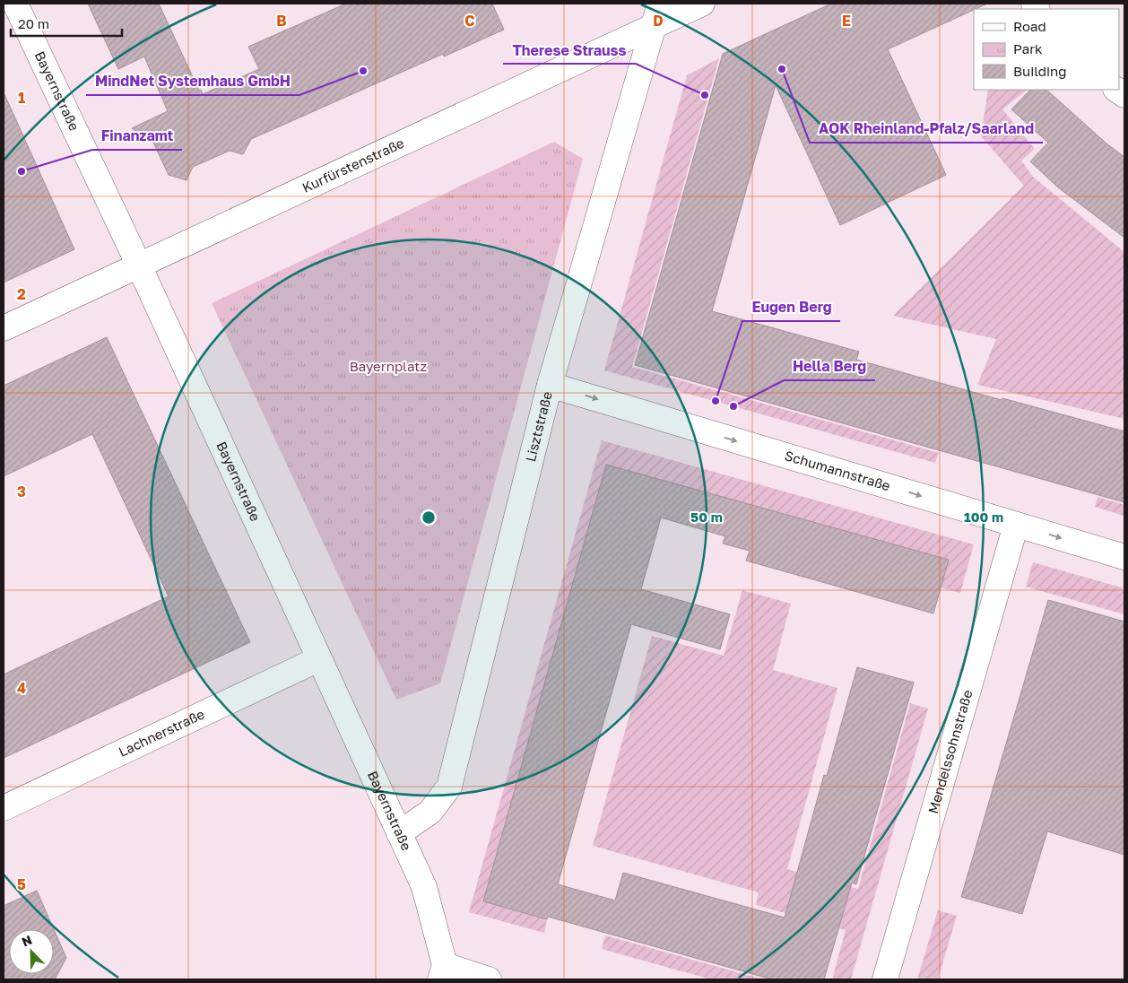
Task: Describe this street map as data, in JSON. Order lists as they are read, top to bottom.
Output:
{
  "streets": {
    "street": [
      "Bayernstraße",
      "Kurfürstenstraße",
      "Lisztstraße",
      "Schumannstraße",
      "Lachnerstraße",
      "Mendelssohnstraße"
    ]
  },
  "crossings": [
    ["Bayernstraße", "Kurfürstenstraße"],
    ["Bayernstraße", "Lisztstraße"],
    ["Bayernstraße", "Lachnerstraße"],
    ["Kurfürstenstraße", "Lisztstraße"],
    ["Lisztstraße", "Schumannstraße"],
    ["Schumannstraße", "Mendelssohnstraße"]
  ],
  "one_way": ["Schumannstraße"],
  "parks": ["Bayernplatz"],
  "places": [
    "AOK Rheinland-Pfalz/Saarland",
    "MindNet Systemhaus GmbH",
    "Therese Strauss",
    "Finanzamt",
    "Eugen Berg",
    "Hella Berg"
  ],
  "legend": ["Road", "Park", "Building"],
  "scale_bar": "20 m",
  "north": "top left",
  "grid": {
    "columns": [
      "B",
      "C",
      "D",
      "E"
    ],
    "rows": [
      "1",
      "2",
      "3",
      "4",
      "5"
    ]
  },
  "rings": ["50 m", "100 m"]
}
